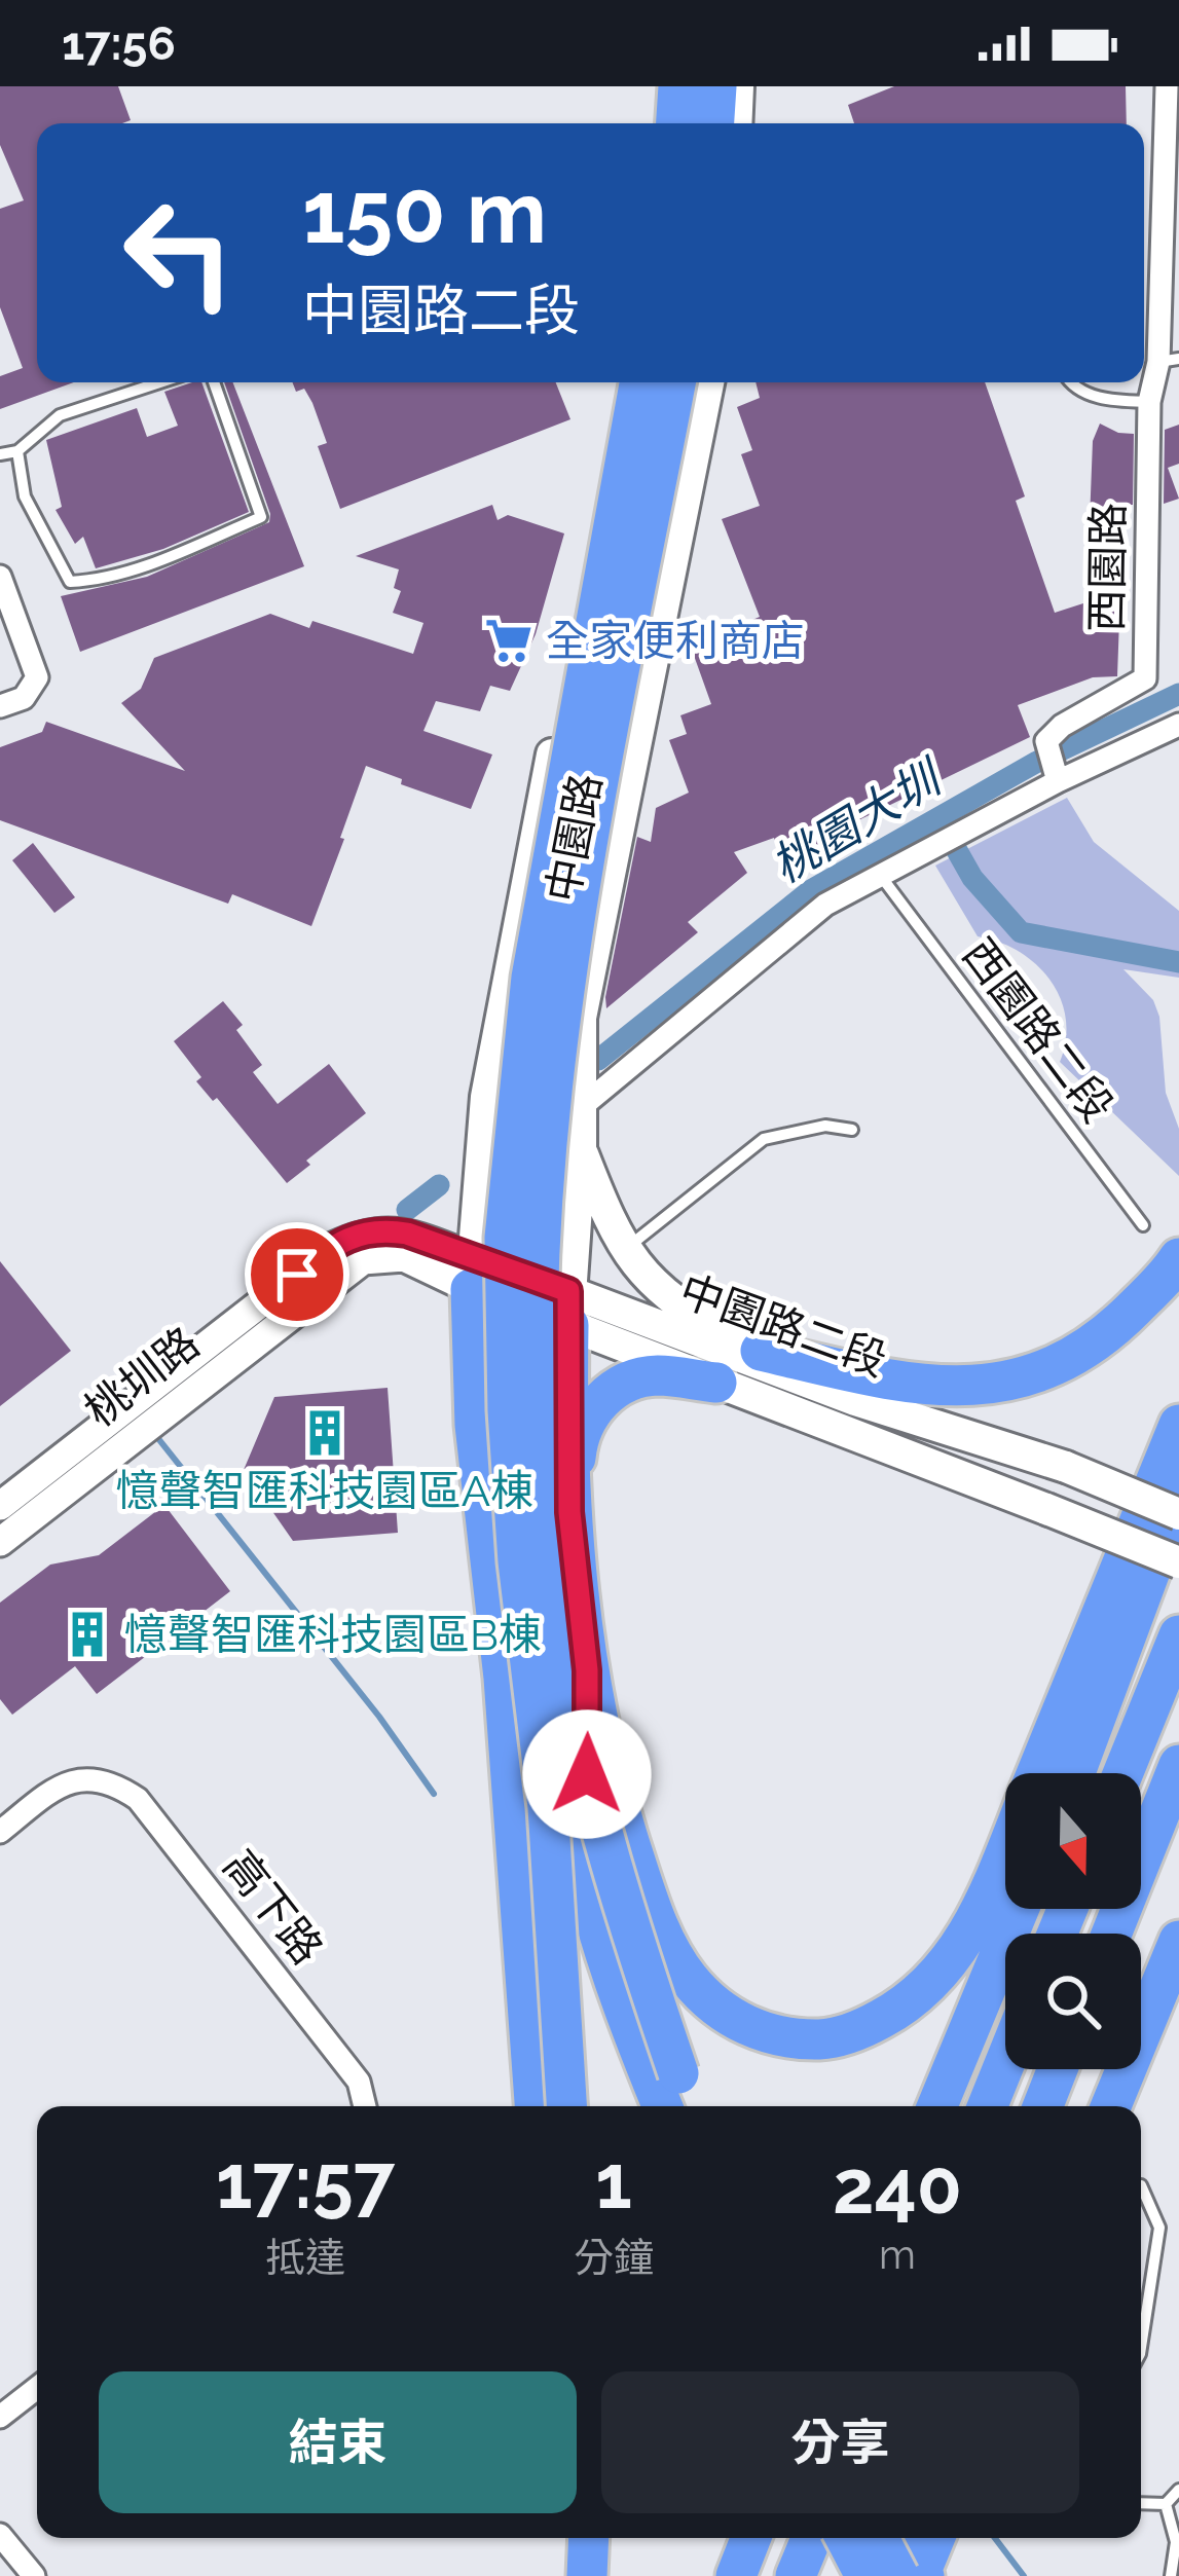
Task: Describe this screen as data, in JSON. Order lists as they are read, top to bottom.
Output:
{
  "streets": {
    "main road": ["中園路", "中園路二段"],
    "street": ["西園路", "桃圳路", "高下路"],
    "lane": ["西園路二段"]
  },
  "crossings": [
    ["中園路", "中園路二段"],
    ["中園路", "桃圳路"],
    ["中園路二段", "桃圳路"]
  ],
  "water": ["桃園大圳"],
  "places": {
    "supermarket": ["全家便利商店"],
    "building": ["憶聲智匯科技園區A棟", "憶聲智匯科技園區B棟"]
  },
  "north": "bottom",
  "page": {
    "status": "17:56",
    "turn": ["150 m", "中園路二段"],
    "eta": [
      "17:57",
      "抵達",
      "1",
      "分鐘",
      "240",
      "m"
    ],
    "buttons": ["結束", "分享"]
  }
}
